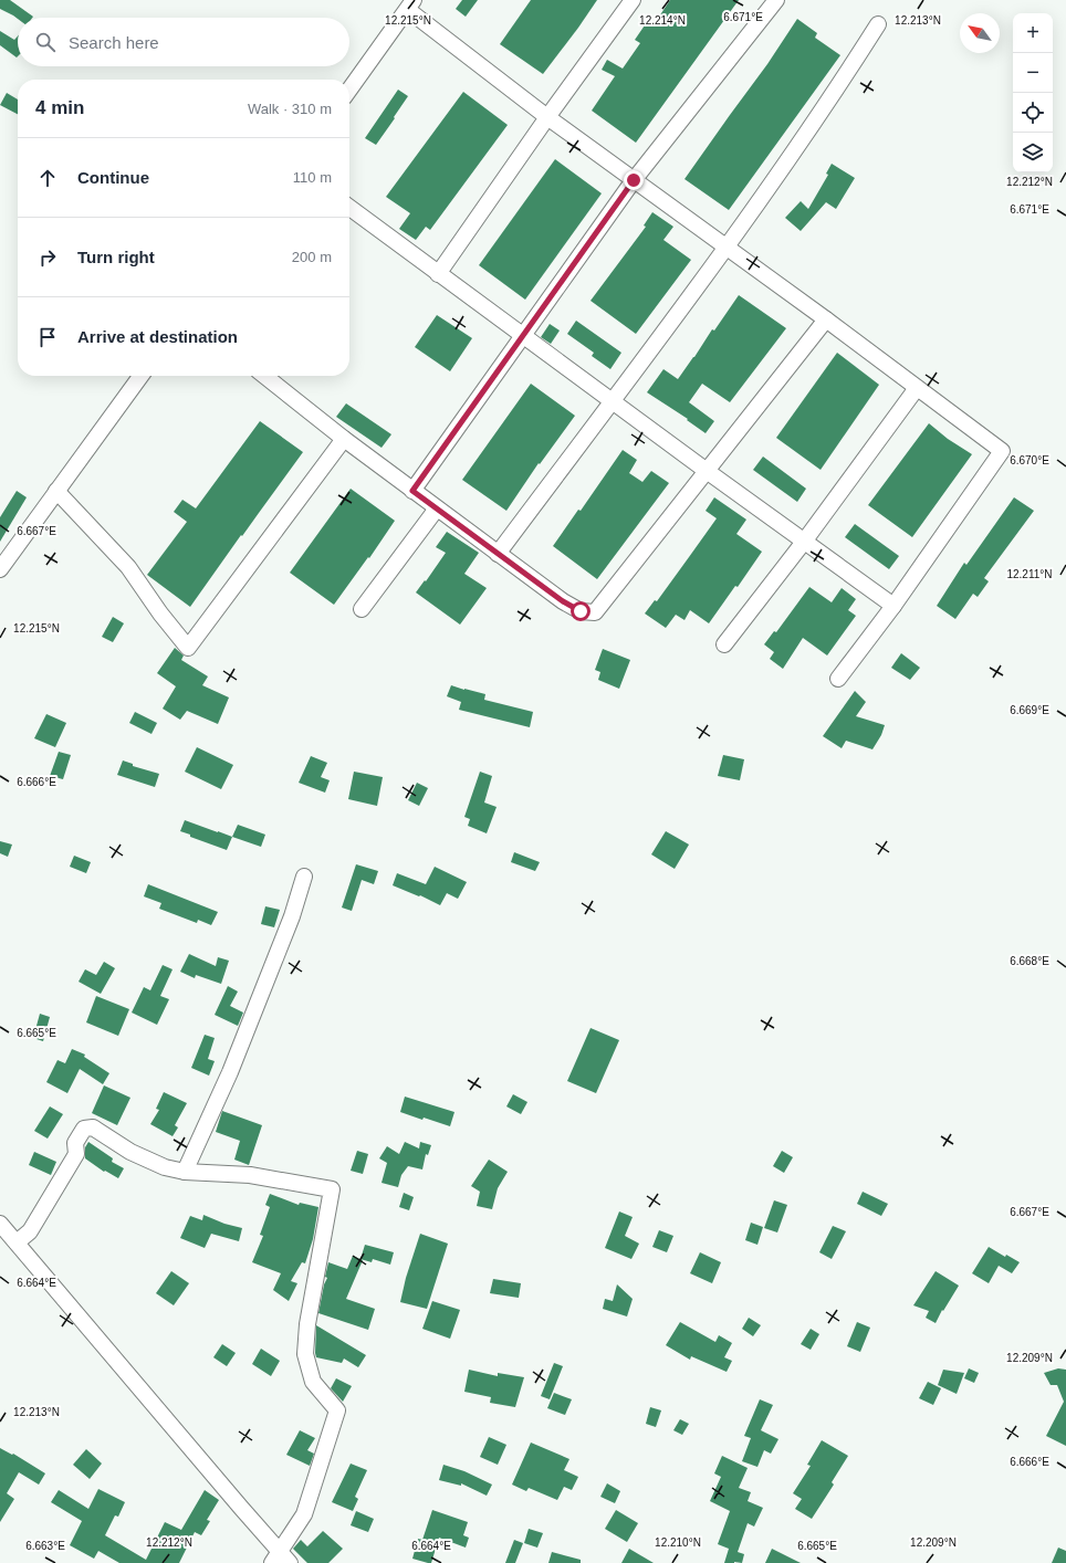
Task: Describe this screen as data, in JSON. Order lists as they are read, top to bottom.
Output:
{
  "north": "top left",
  "page": {
    "map_buttons": ["+", "−"],
    "search": "Search here",
    "heading": ["4 min", "Walk · 310 m"],
    "list": [
      ["Continue", "110 m"],
      ["Turn right", "200 m"],
      "Arrive at destination"
    ]
  },
  "coordinates": [
    "6.671°E",
    "12.215°N",
    "12.214°N",
    "12.213°N",
    "12.212°N",
    "6.670°E",
    "6.667°E",
    "12.211°N",
    "6.669°E",
    "6.666°E",
    "6.668°E",
    "6.665°E",
    "6.664°E",
    "12.209°N",
    "12.210°N",
    "6.663°E"
  ]
}
